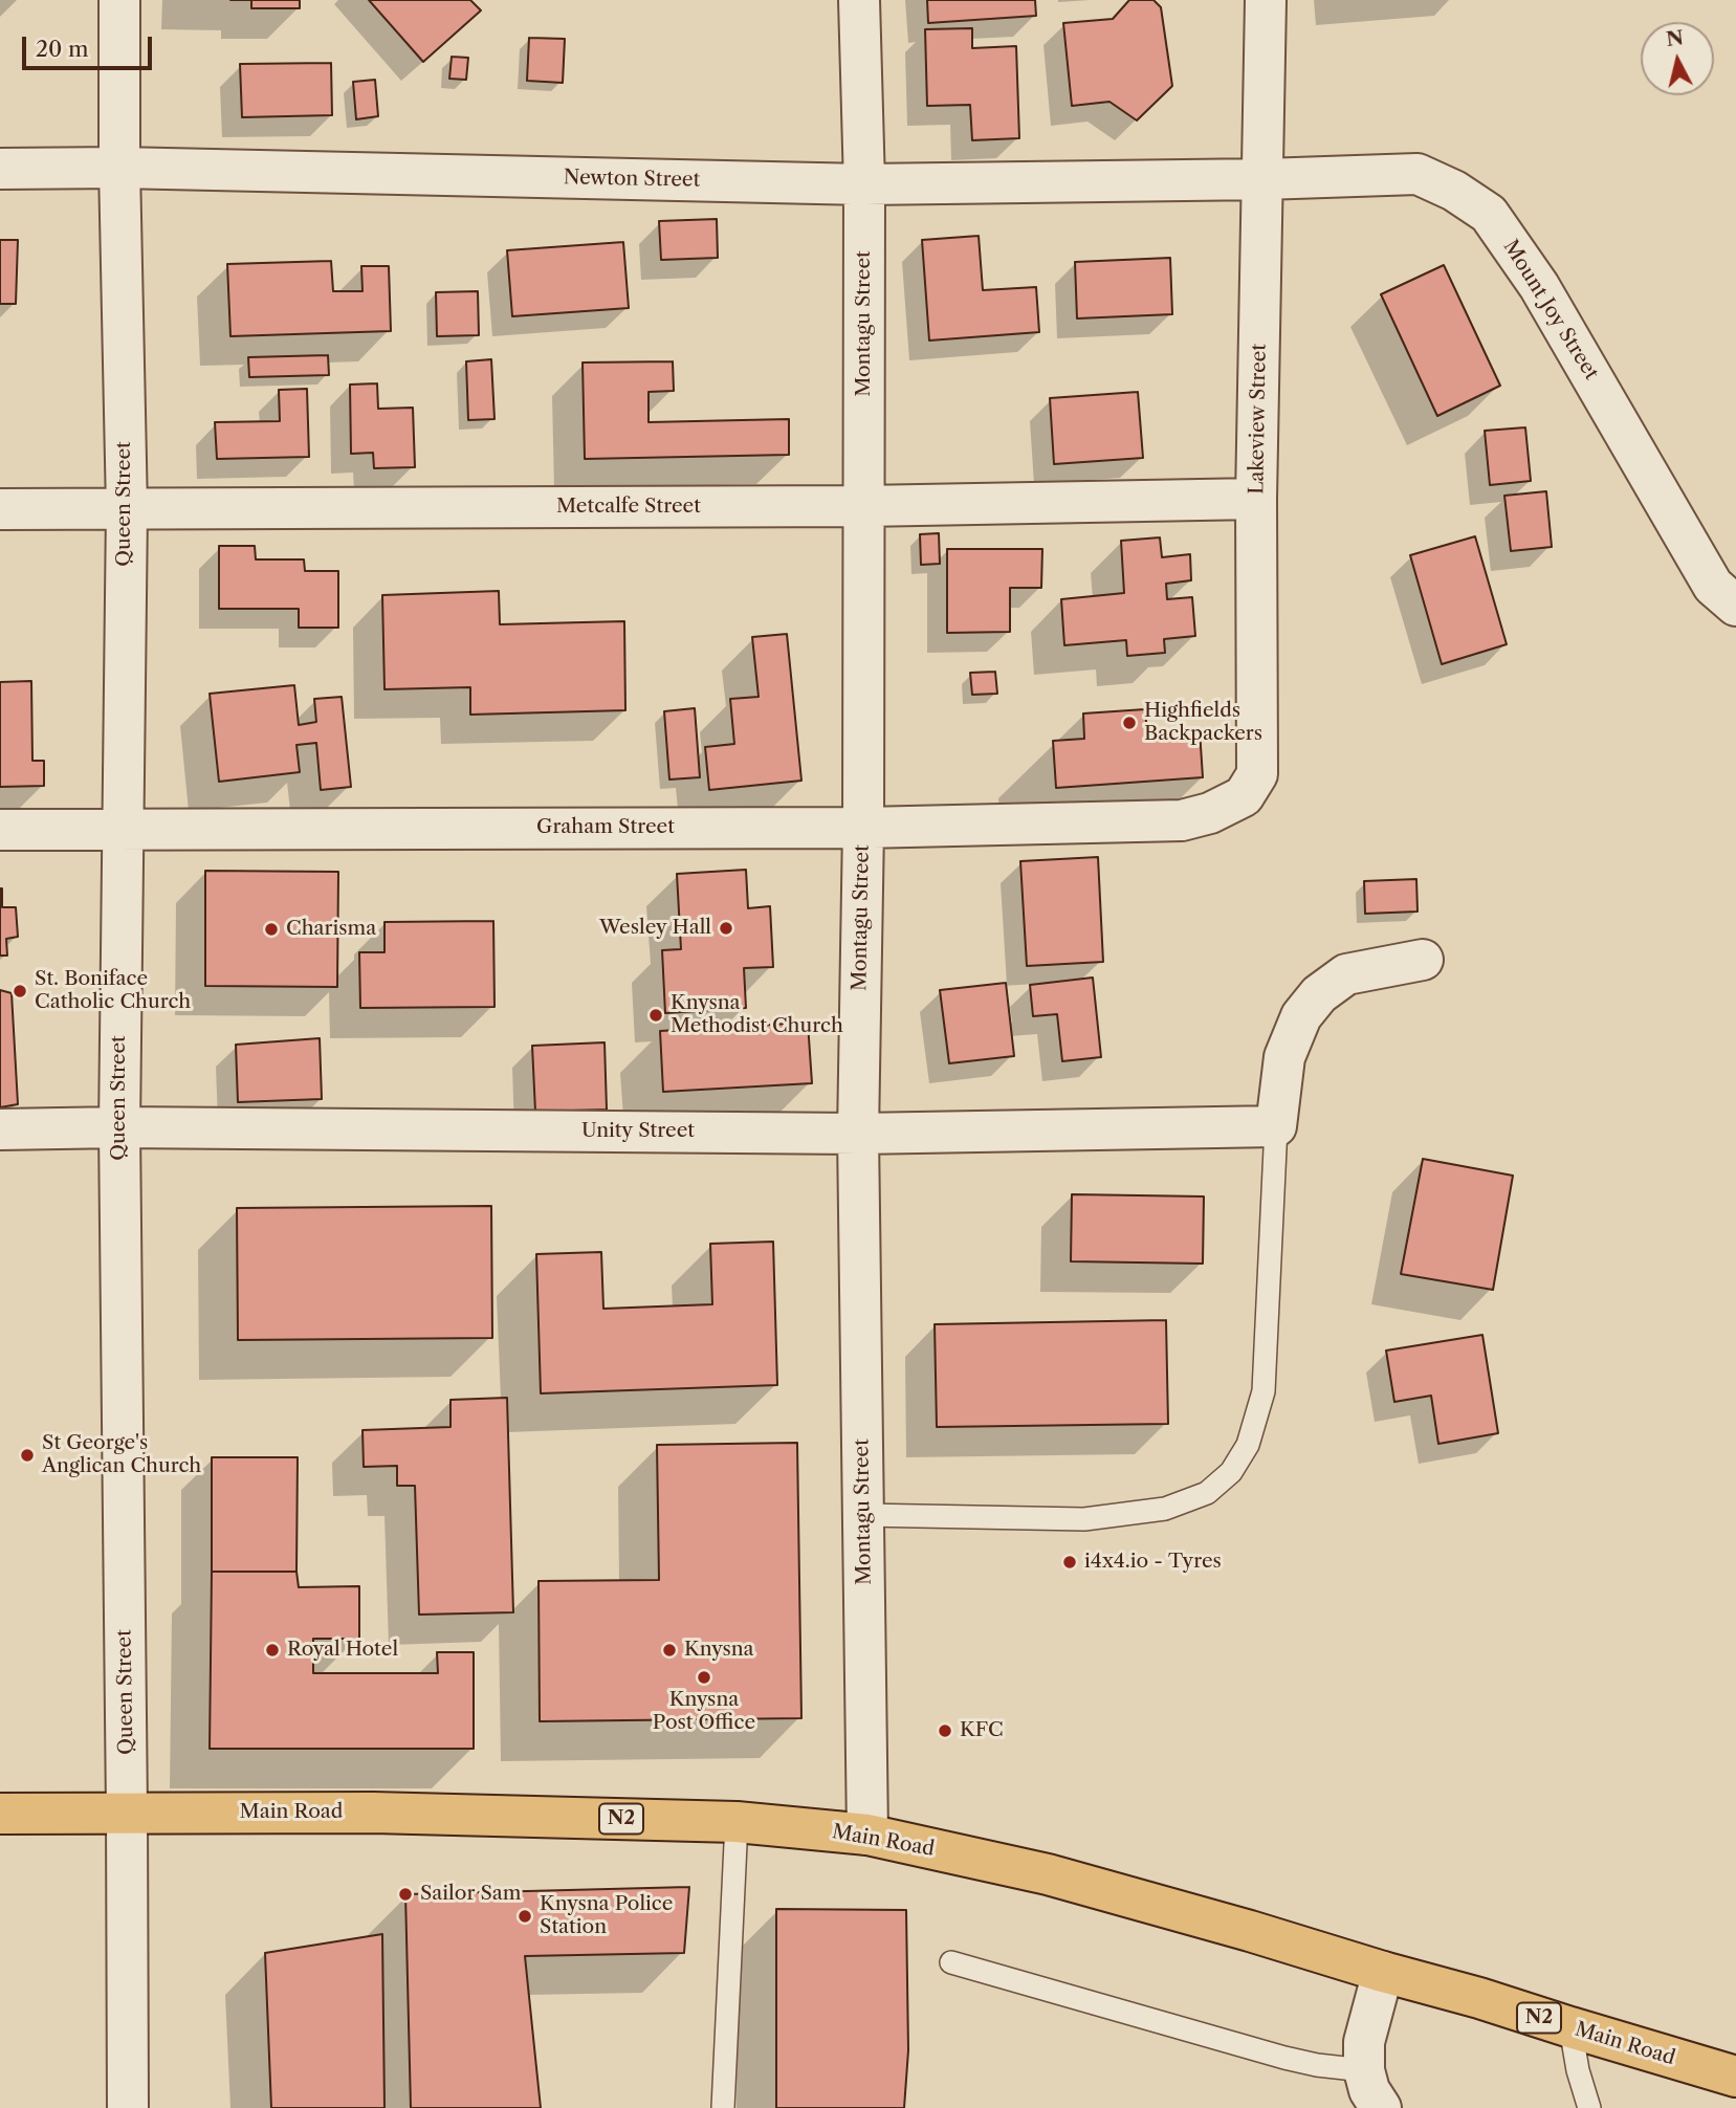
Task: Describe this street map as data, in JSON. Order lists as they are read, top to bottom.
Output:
{
  "streets": {
    "highway": ["Main Road", "N2"],
    "street": [
      "Newton Street",
      "Mount Joy Street",
      "Montagu Street",
      "Lakeview Street",
      "Queen Street",
      "Metcalfe Street",
      "Graham Street",
      "Unity Street"
    ]
  },
  "crossings": [
    ["Newton Street", "Mount Joy Street"],
    ["Newton Street", "Montagu Street"],
    ["Newton Street", "Lakeview Street"],
    ["Newton Street", "Queen Street"],
    ["Mount Joy Street", "Lakeview Street"],
    ["Montagu Street", "Metcalfe Street"],
    ["Montagu Street", "Graham Street"],
    ["Montagu Street", "Unity Street"],
    ["Montagu Street", "Main Road"],
    ["Lakeview Street", "Metcalfe Street"],
    ["Lakeview Street", "Graham Street"],
    ["Queen Street", "Metcalfe Street"],
    ["Queen Street", "Graham Street"],
    ["Queen Street", "Unity Street"],
    ["Queen Street", "Main Road"]
  ],
  "places": [
    "Highfields Backpackers",
    "Wesley Hall",
    "Charisma",
    "St. Boniface Catholic Church",
    "Knysna Methodist Church",
    "St George's Anglican Church",
    "i4x4.io - Tyres",
    "Royal Hotel",
    "Knysna",
    "Knysna Post Office",
    "KFC",
    "Sailor Sam",
    "Knysna Police Station"
  ],
  "scale_bar": "20 m",
  "north": "top"
}
